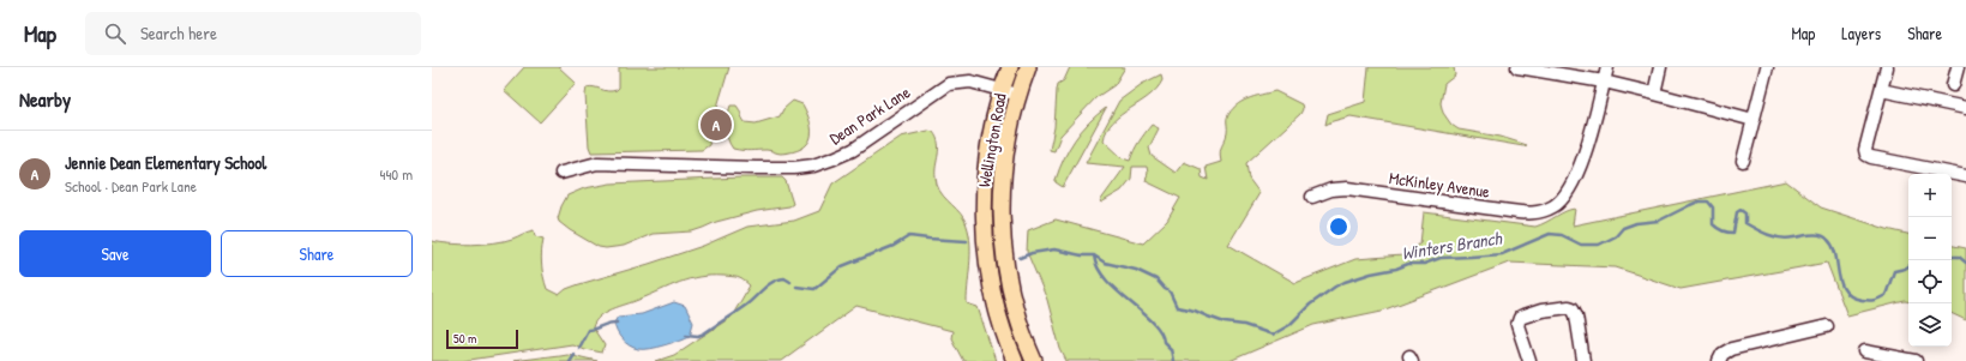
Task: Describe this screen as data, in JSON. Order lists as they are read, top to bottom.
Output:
{
  "streets": {
    "main road": ["Wellington Road"],
    "street": ["Dean Park Lane", "McKinley Avenue"]
  },
  "crossings": [
    ["Dean Park Lane", "Wellington Road"]
  ],
  "water": ["Winters Branch"],
  "scale_bar": "50 m",
  "page": {
    "header": "Map",
    "search": "Search here",
    "nav": ["Map", "Layers", "Share"],
    "heading": "Nearby",
    "pins": "A",
    "list": [
      {
        "mark": "A",
        "name": "Jennie Dean Elementary School",
        "note": "School · Dean Park Lane",
        "value": "440 m"
      }
    ],
    "map_buttons": ["+", "−"],
    "buttons": ["Save", "Share"],
    "scale": "50 m"
  }
}
